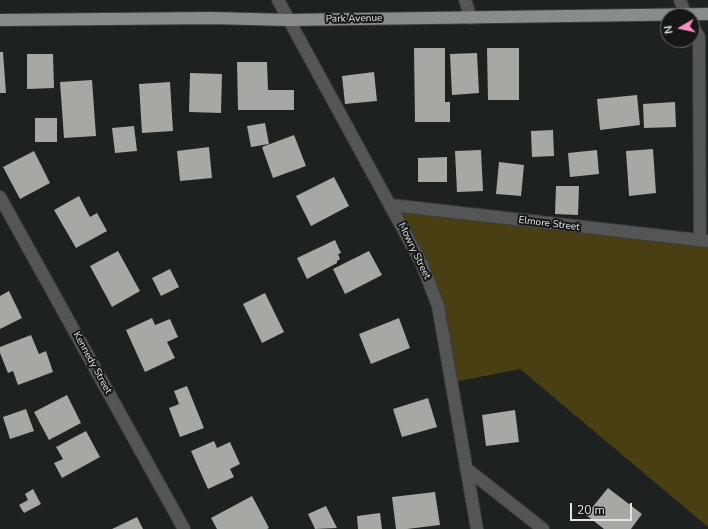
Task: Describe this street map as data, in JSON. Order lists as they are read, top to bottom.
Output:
{
  "streets": {
    "main road": ["Park Avenue"],
    "street": ["Elmore Street", "Mowry Street", "Kennedy Street"]
  },
  "crossings": [
    ["Park Avenue", "Mowry Street"],
    ["Elmore Street", "Mowry Street"]
  ],
  "scale_bar": "20 m",
  "north": "left"
}
